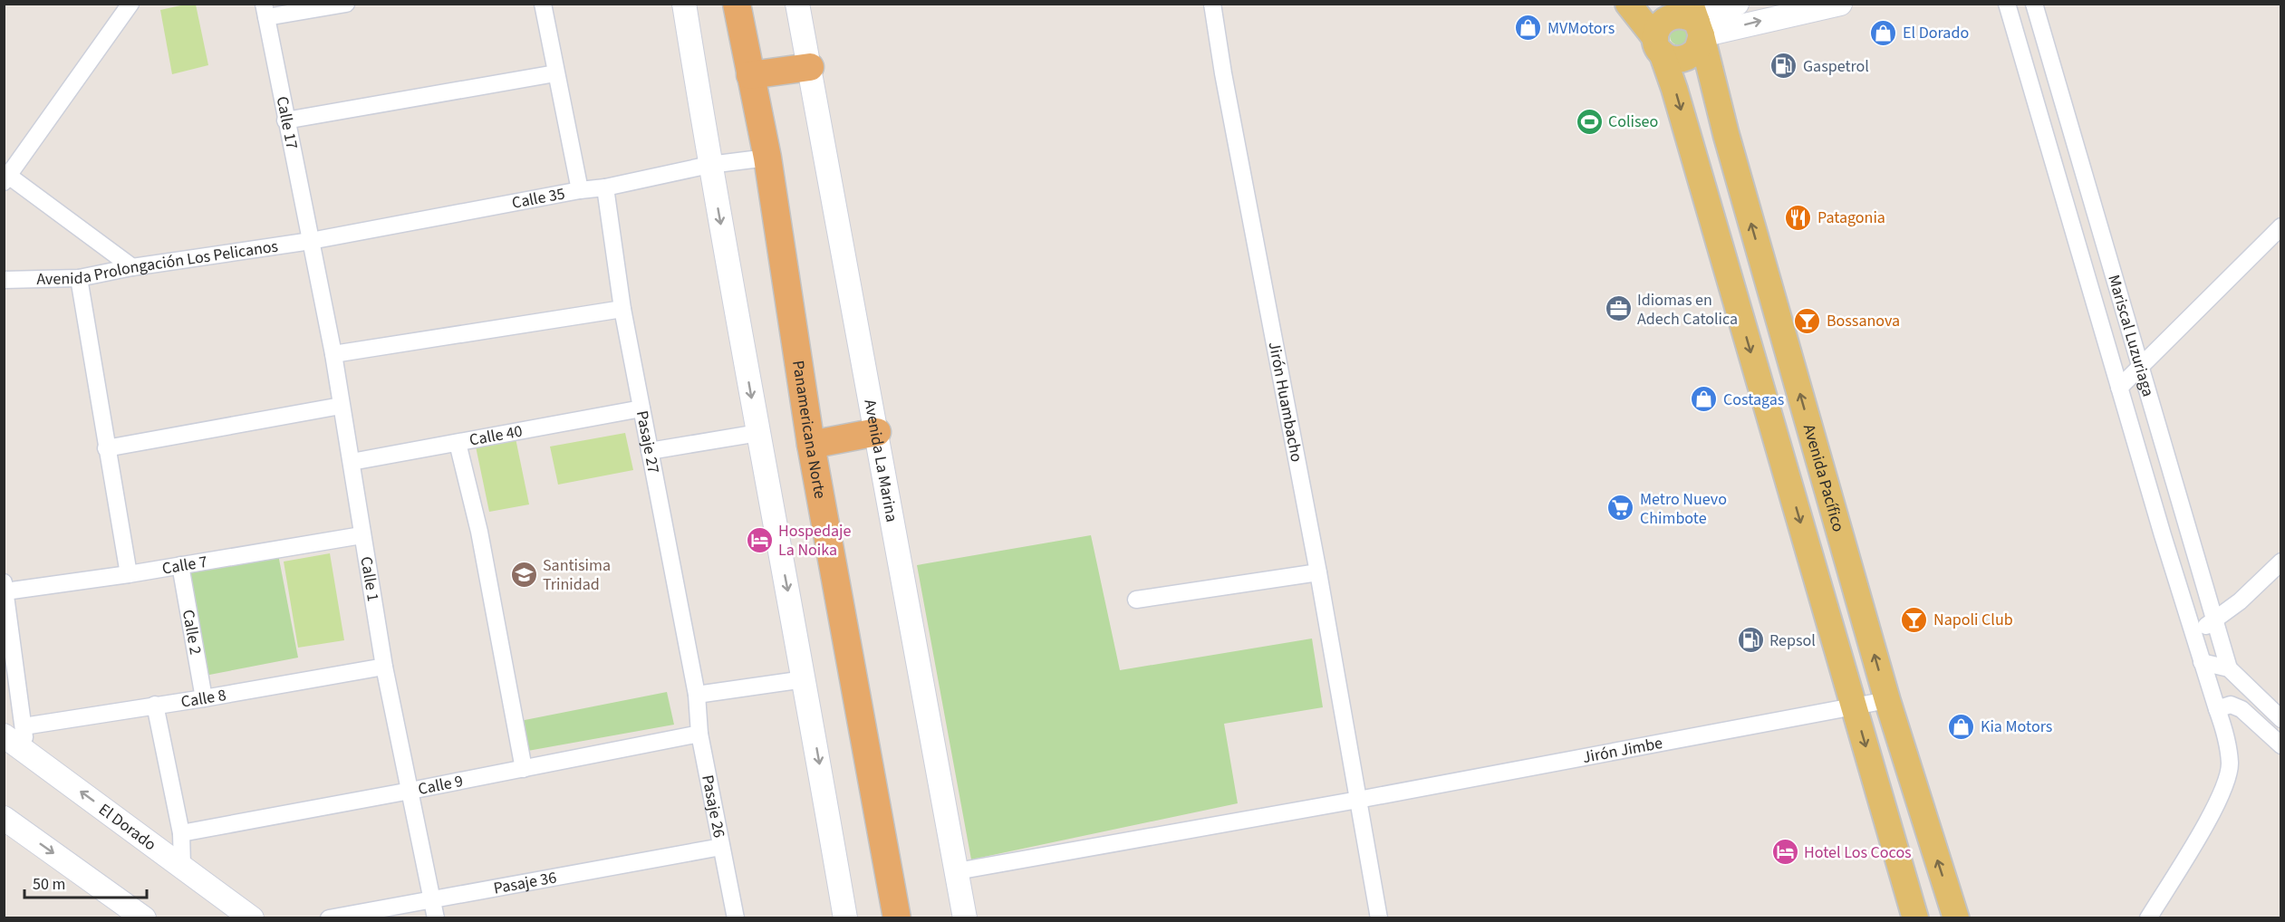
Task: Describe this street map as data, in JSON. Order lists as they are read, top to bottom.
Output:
{
  "streets": {
    "highway": ["Panamericana Norte"],
    "main road": ["Avenida La Marina", "Avenida Pacífico", "El Dorado"],
    "street": [
      "Calle 17",
      "Calle 35",
      "Avenida Prolongación Los Pelicanos",
      "Mariscal Luzuriaga",
      "Jirón Huambacho",
      "Calle 40",
      "Pasaje 27",
      "Calle 7",
      "Calle 1",
      "Calle 2",
      "Calle 8",
      "Jirón Jimbe",
      "Calle 9",
      "Pasaje 26",
      "Pasaje 36"
    ]
  },
  "crossings": [
    ["Calle 17", "Calle 35"],
    ["Calle 17", "Avenida Prolongación Los Pelicanos"],
    ["Calle 17", "Calle 1"],
    ["Calle 35", "Avenida Prolongación Los Pelicanos"],
    ["Calle 35", "Panamericana Norte"],
    ["Calle 35", "Pasaje 27"],
    ["Calle 35", "Calle 1"],
    ["Avenida Prolongación Los Pelicanos", "Calle 1"],
    ["Jirón Huambacho", "Jirón Jimbe"],
    ["Calle 40", "Pasaje 27"],
    ["Calle 40", "Calle 1"],
    ["Pasaje 27", "Pasaje 26"],
    ["Avenida La Marina", "Jirón Jimbe"],
    ["Avenida Pacífico", "Jirón Jimbe"],
    ["Calle 7", "Calle 1"],
    ["Calle 7", "Calle 2"],
    ["Calle 1", "Calle 8"],
    ["Calle 1", "Calle 9"],
    ["Calle 1", "Pasaje 36"],
    ["Calle 2", "Calle 8"],
    ["Calle 8", "El Dorado"],
    ["Calle 9", "Pasaje 26"],
    ["Pasaje 26", "Pasaje 36"]
  ],
  "places": {
    "shop": [
      "MVMotors",
      "El Dorado",
      "Costagas",
      "Kia Motors"
    ],
    "fuel station": ["Gaspetrol", "Repsol"],
    "sports": ["Coliseo"],
    "restaurant": ["Patagonia"],
    "office": ["Idiomas en Adech Catolica"],
    "bar": ["Bossanova", "Napoli Club"],
    "supermarket": ["Metro Nuevo Chimbote"],
    "hotel": ["Hospedaje La Noika", "Hotel Los Cocos"],
    "school or university": ["Santisima Trinidad"]
  },
  "scale_bar": "50 m"
}
